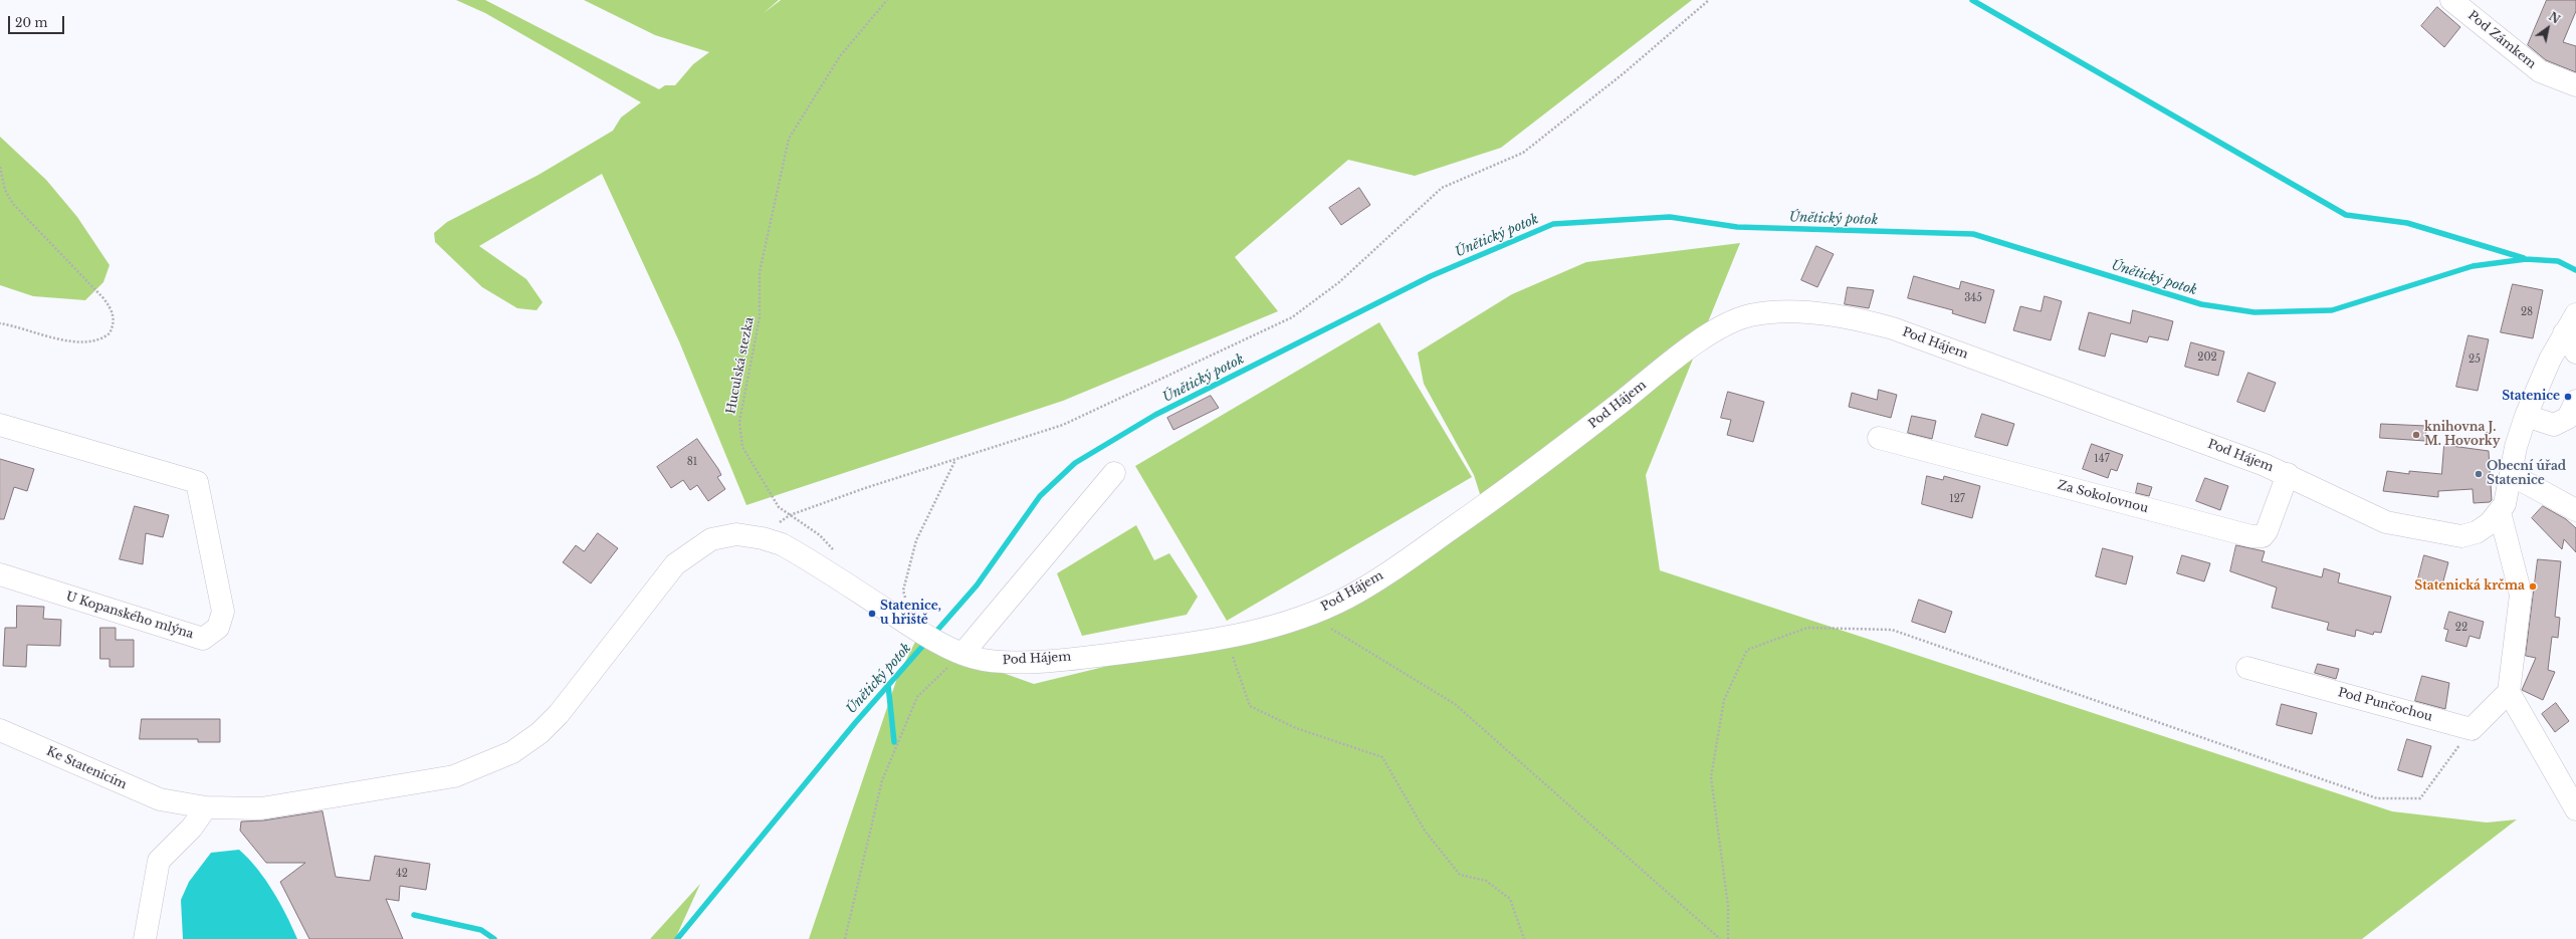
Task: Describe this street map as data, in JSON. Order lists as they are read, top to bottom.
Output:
{
  "streets": {
    "street": [
      "Pod Zámkem",
      "Pod Hájem",
      "Za Sokolovnou",
      "U Kopanského mlýna",
      "Pod Punčochou",
      "Ke Statenicím"
    ],
    "path": ["Huculská stezka"]
  },
  "crossings": [
    ["Pod Hájem", "Za Sokolovnou"],
    ["Pod Hájem", "Ke Statenicím"]
  ],
  "water": ["Únětický potok"],
  "places": [
    "Statenice",
    "knihovna J. M. Hovorky",
    "Obecní úřad Statenice",
    "Statenická krčma",
    "Statenice, u hřiště"
  ],
  "house_numbers": [
    "345",
    "28",
    "202",
    "25",
    "147",
    "81",
    "127",
    "22",
    "42"
  ],
  "scale_bar": "20 m",
  "north": "top right"
}
